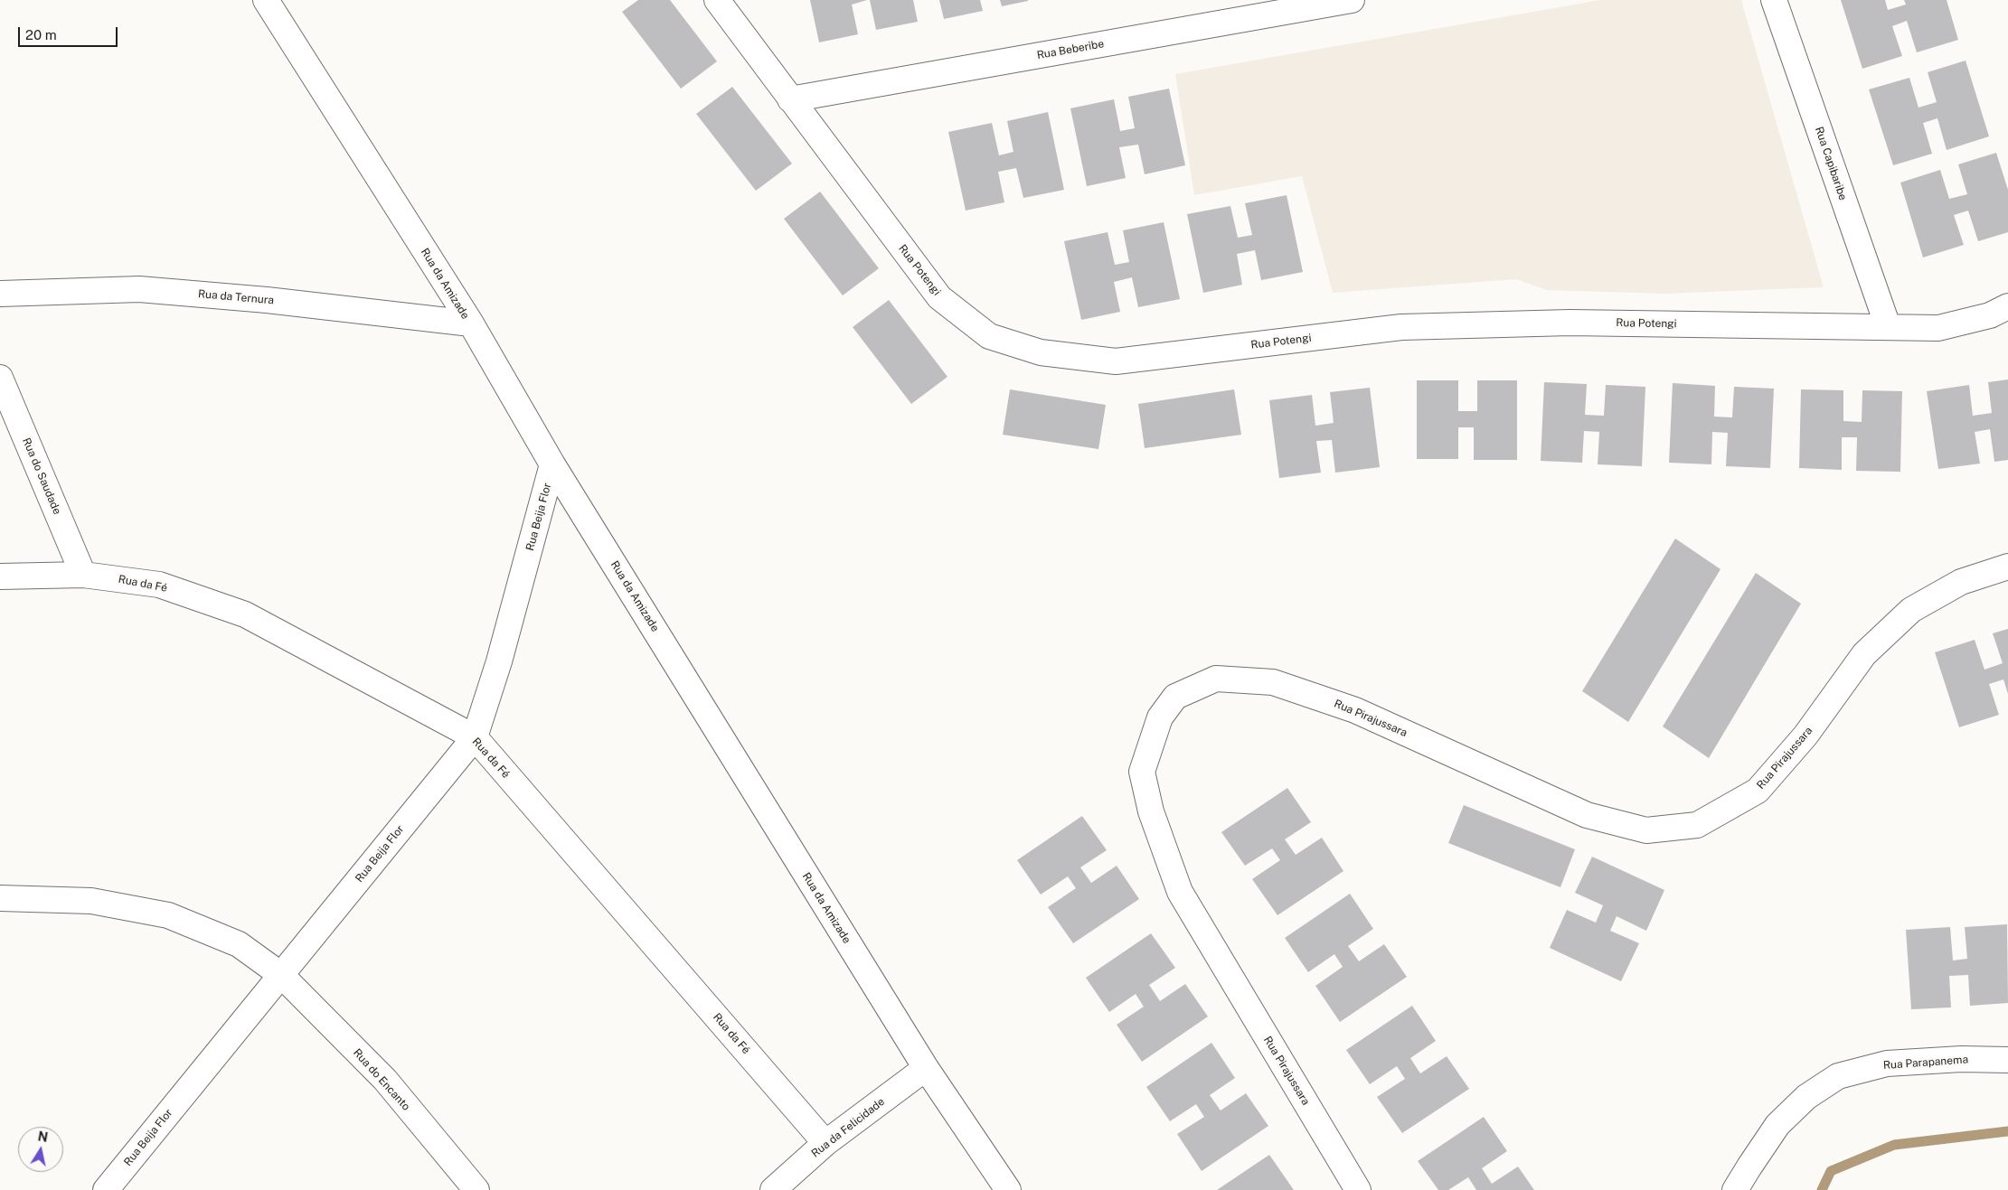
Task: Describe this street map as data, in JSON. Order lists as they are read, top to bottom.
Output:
{
  "streets": {
    "street": [
      "Rua Beberibe",
      "Rua Capibaribe",
      "Rua Potengi",
      "Rua da Amizade",
      "Rua da Ternura",
      "Rua do Saudade",
      "Rua Beija Flor",
      "Rua da Fé",
      "Rua Pirajussara",
      "Rua Parapanema",
      "Rua do Encanto",
      "Rua da Felicidade"
    ]
  },
  "crossings": [
    ["Rua Beberibe", "Rua Potengi"],
    ["Rua Capibaribe", "Rua Potengi"],
    ["Rua da Amizade", "Rua da Ternura"],
    ["Rua da Amizade", "Rua Beija Flor"],
    ["Rua da Amizade", "Rua da Felicidade"],
    ["Rua do Saudade", "Rua da Fé"],
    ["Rua Beija Flor", "Rua da Fé"],
    ["Rua Beija Flor", "Rua do Encanto"],
    ["Rua da Fé", "Rua da Felicidade"]
  ],
  "scale_bar": "20 m",
  "north": "top"
}
